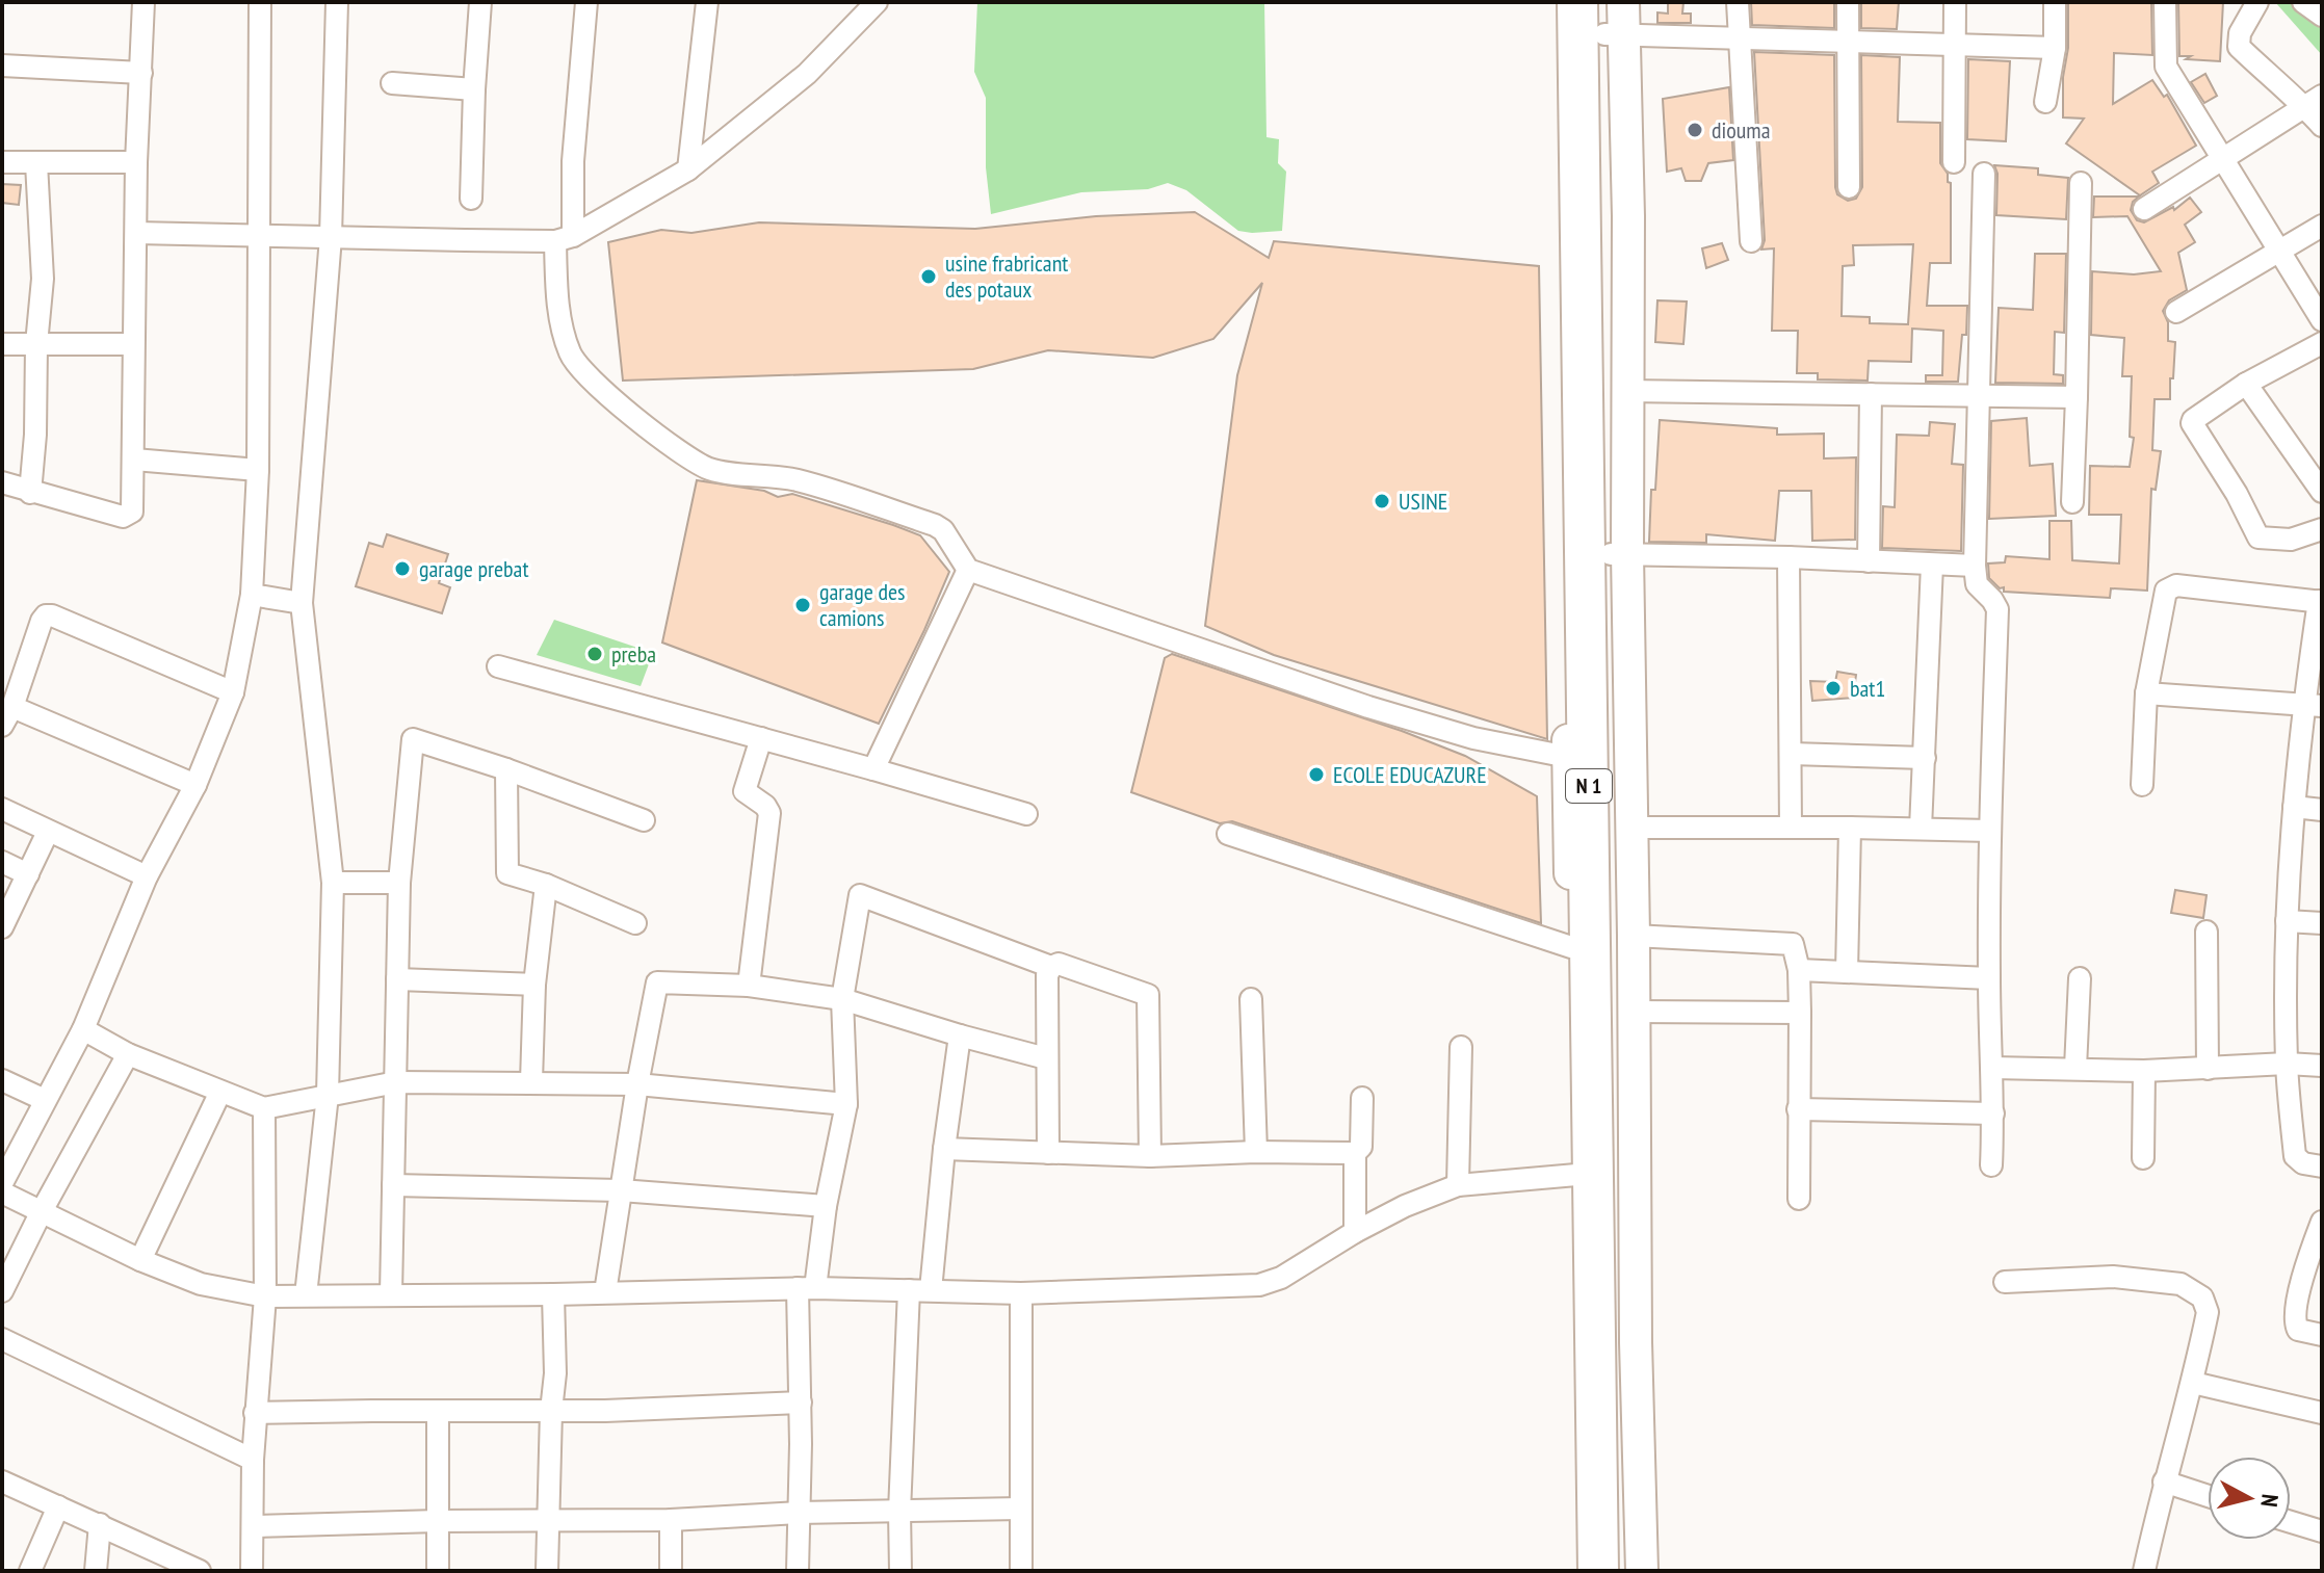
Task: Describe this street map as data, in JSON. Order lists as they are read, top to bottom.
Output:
{
  "streets": {
    "highway": ["N 1"]
  },
  "places": [
    "diouma",
    "usine frabricant des potaux",
    "USINE",
    "garage prebat",
    "garage des camions",
    "preba",
    "bat1",
    "ECOLE EDUCAZURE"
  ],
  "north": "right"
}
